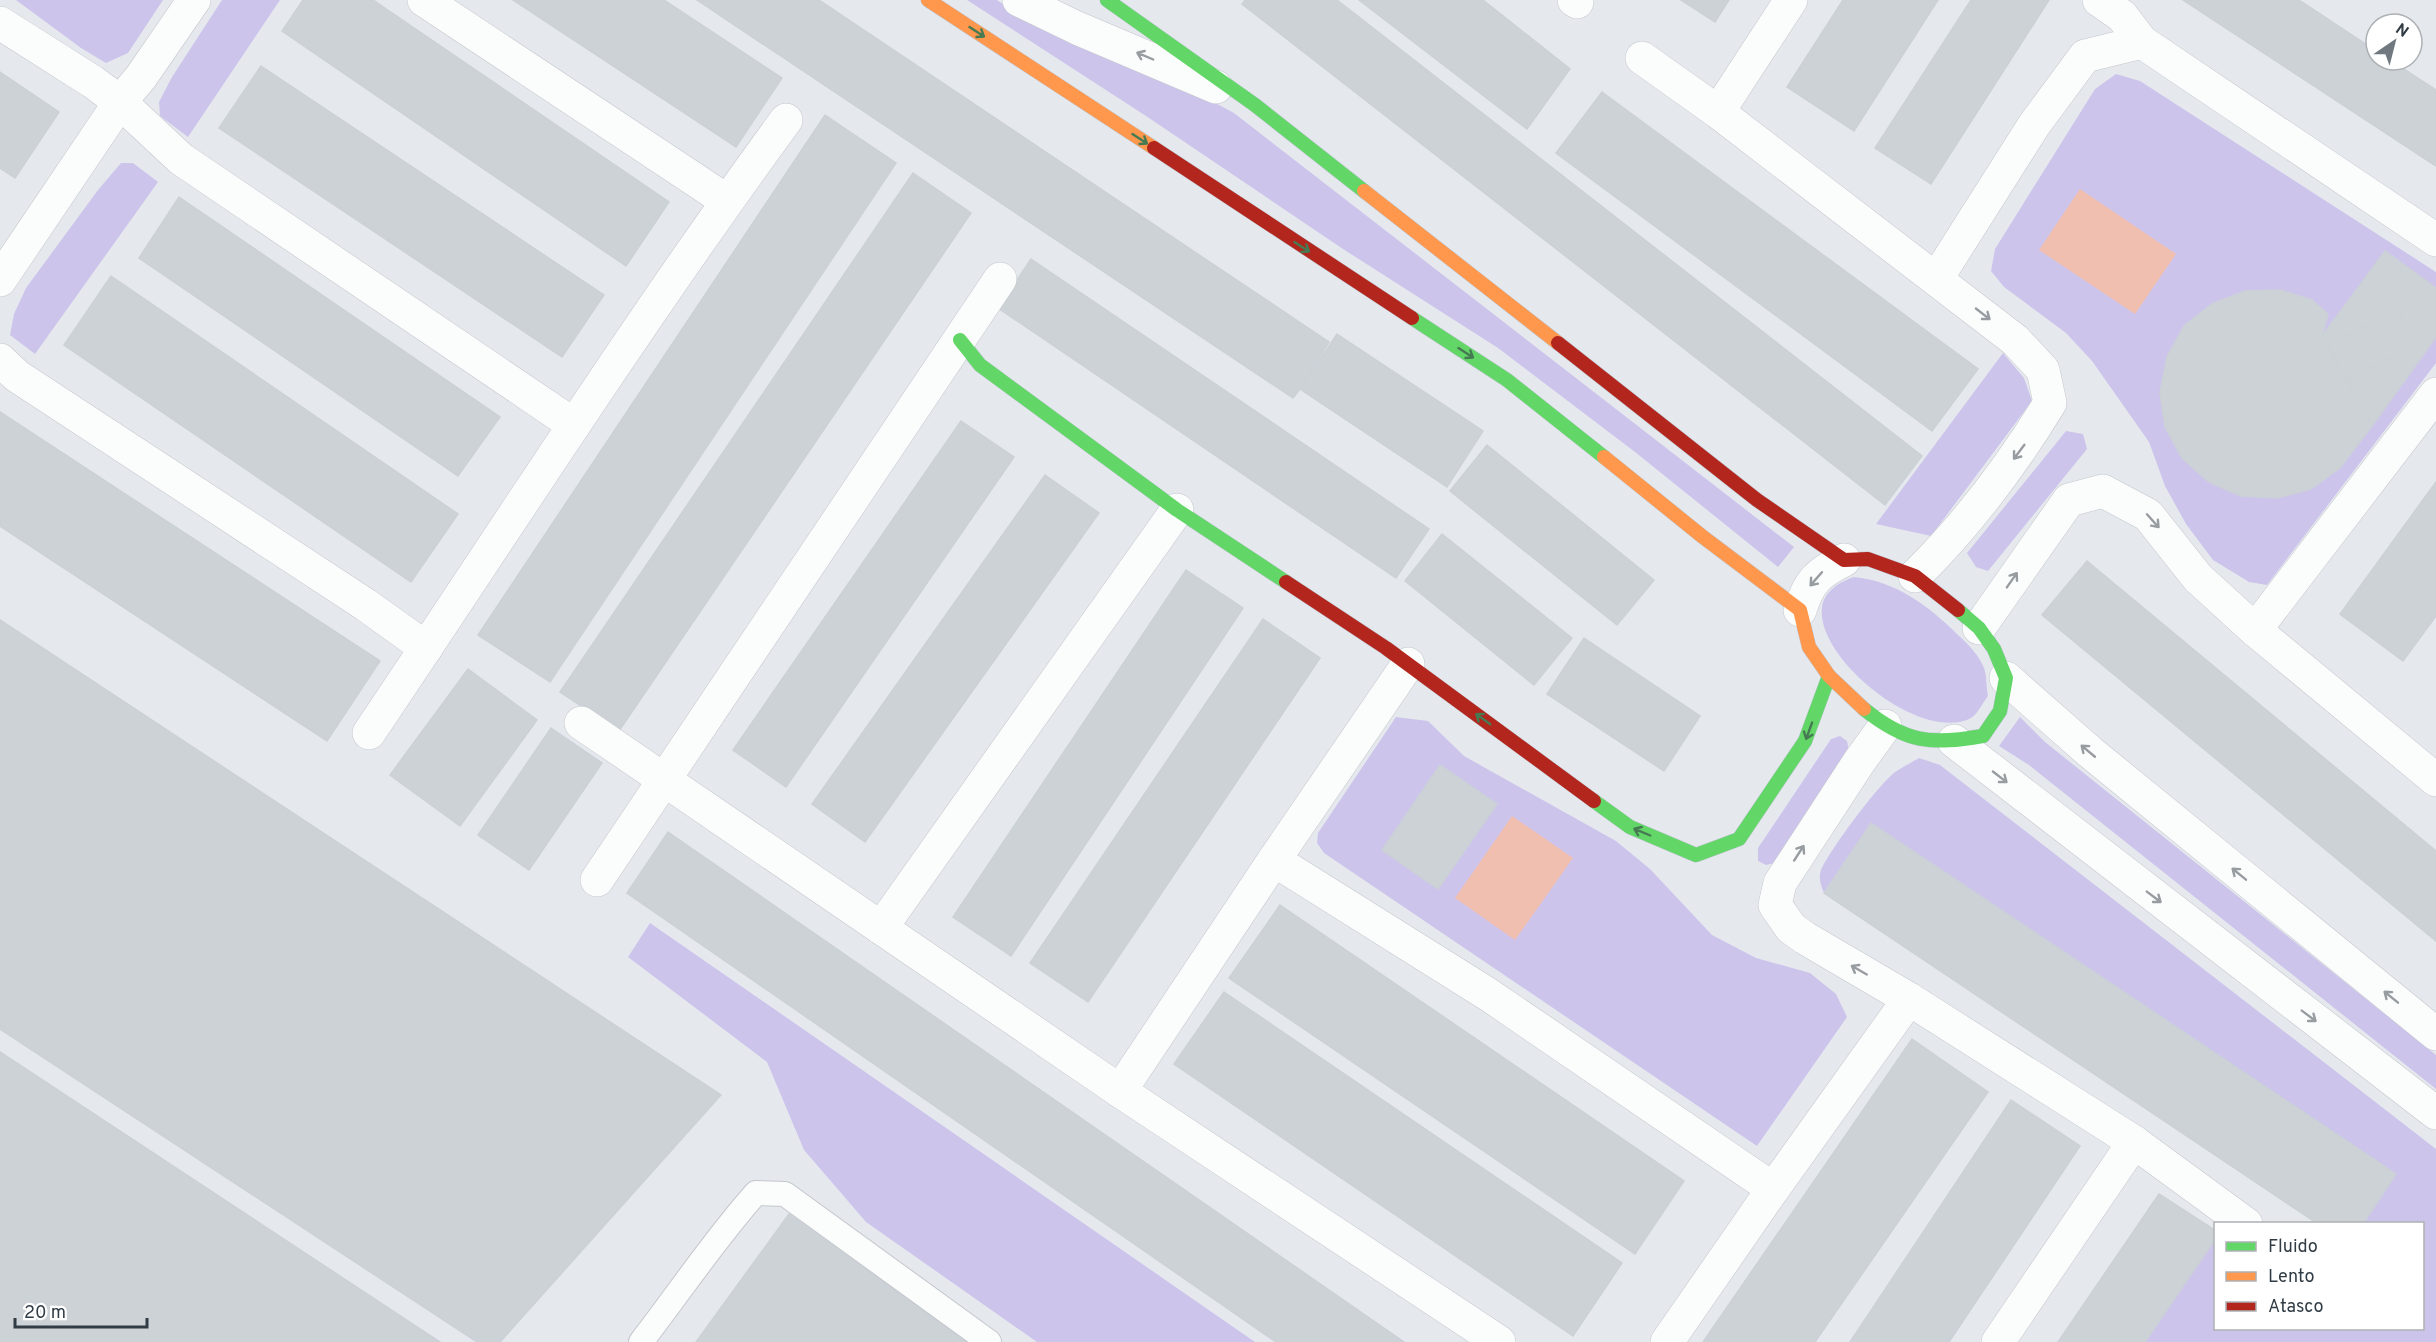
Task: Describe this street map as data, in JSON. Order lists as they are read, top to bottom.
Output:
{
  "legend": ["Fluido", "Lento", "Atasco"],
  "scale_bar": "20 m",
  "north": "top right"
}
